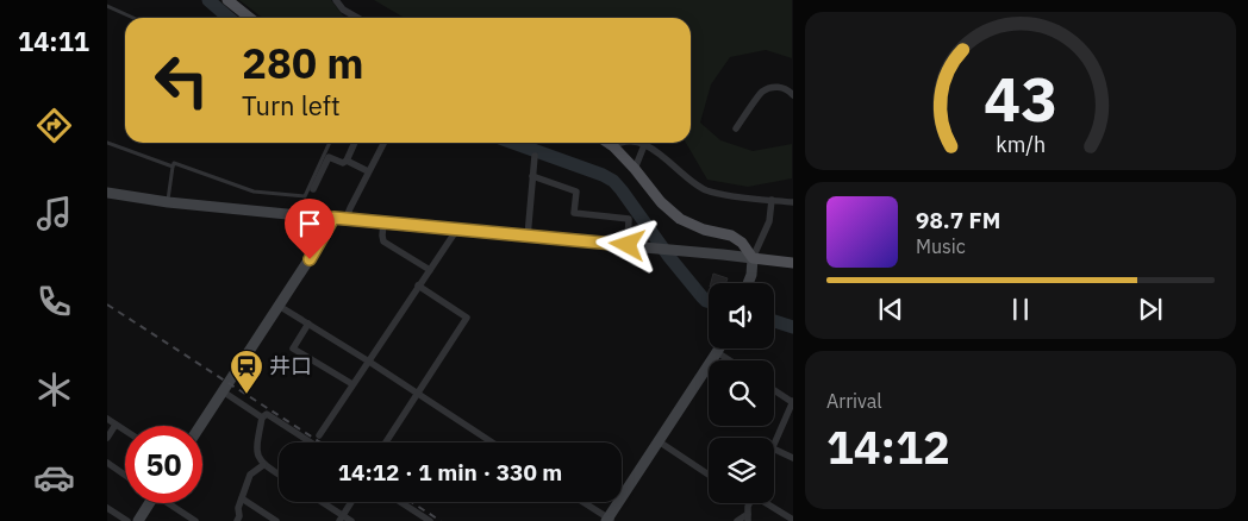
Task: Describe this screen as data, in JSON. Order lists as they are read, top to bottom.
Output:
{
  "places": {
    "station": ["井口"]
  },
  "page": {
    "tabs": "14:11",
    "turn": ["280 m", "Turn left"],
    "song": ["98.7 FM", "Music"],
    "tile": ["Arrival", "14:12"],
    "limit": "50",
    "trip": "14:12 · 1 min · 330 m",
    "gauge": ["43", "km/h"]
  }
}
